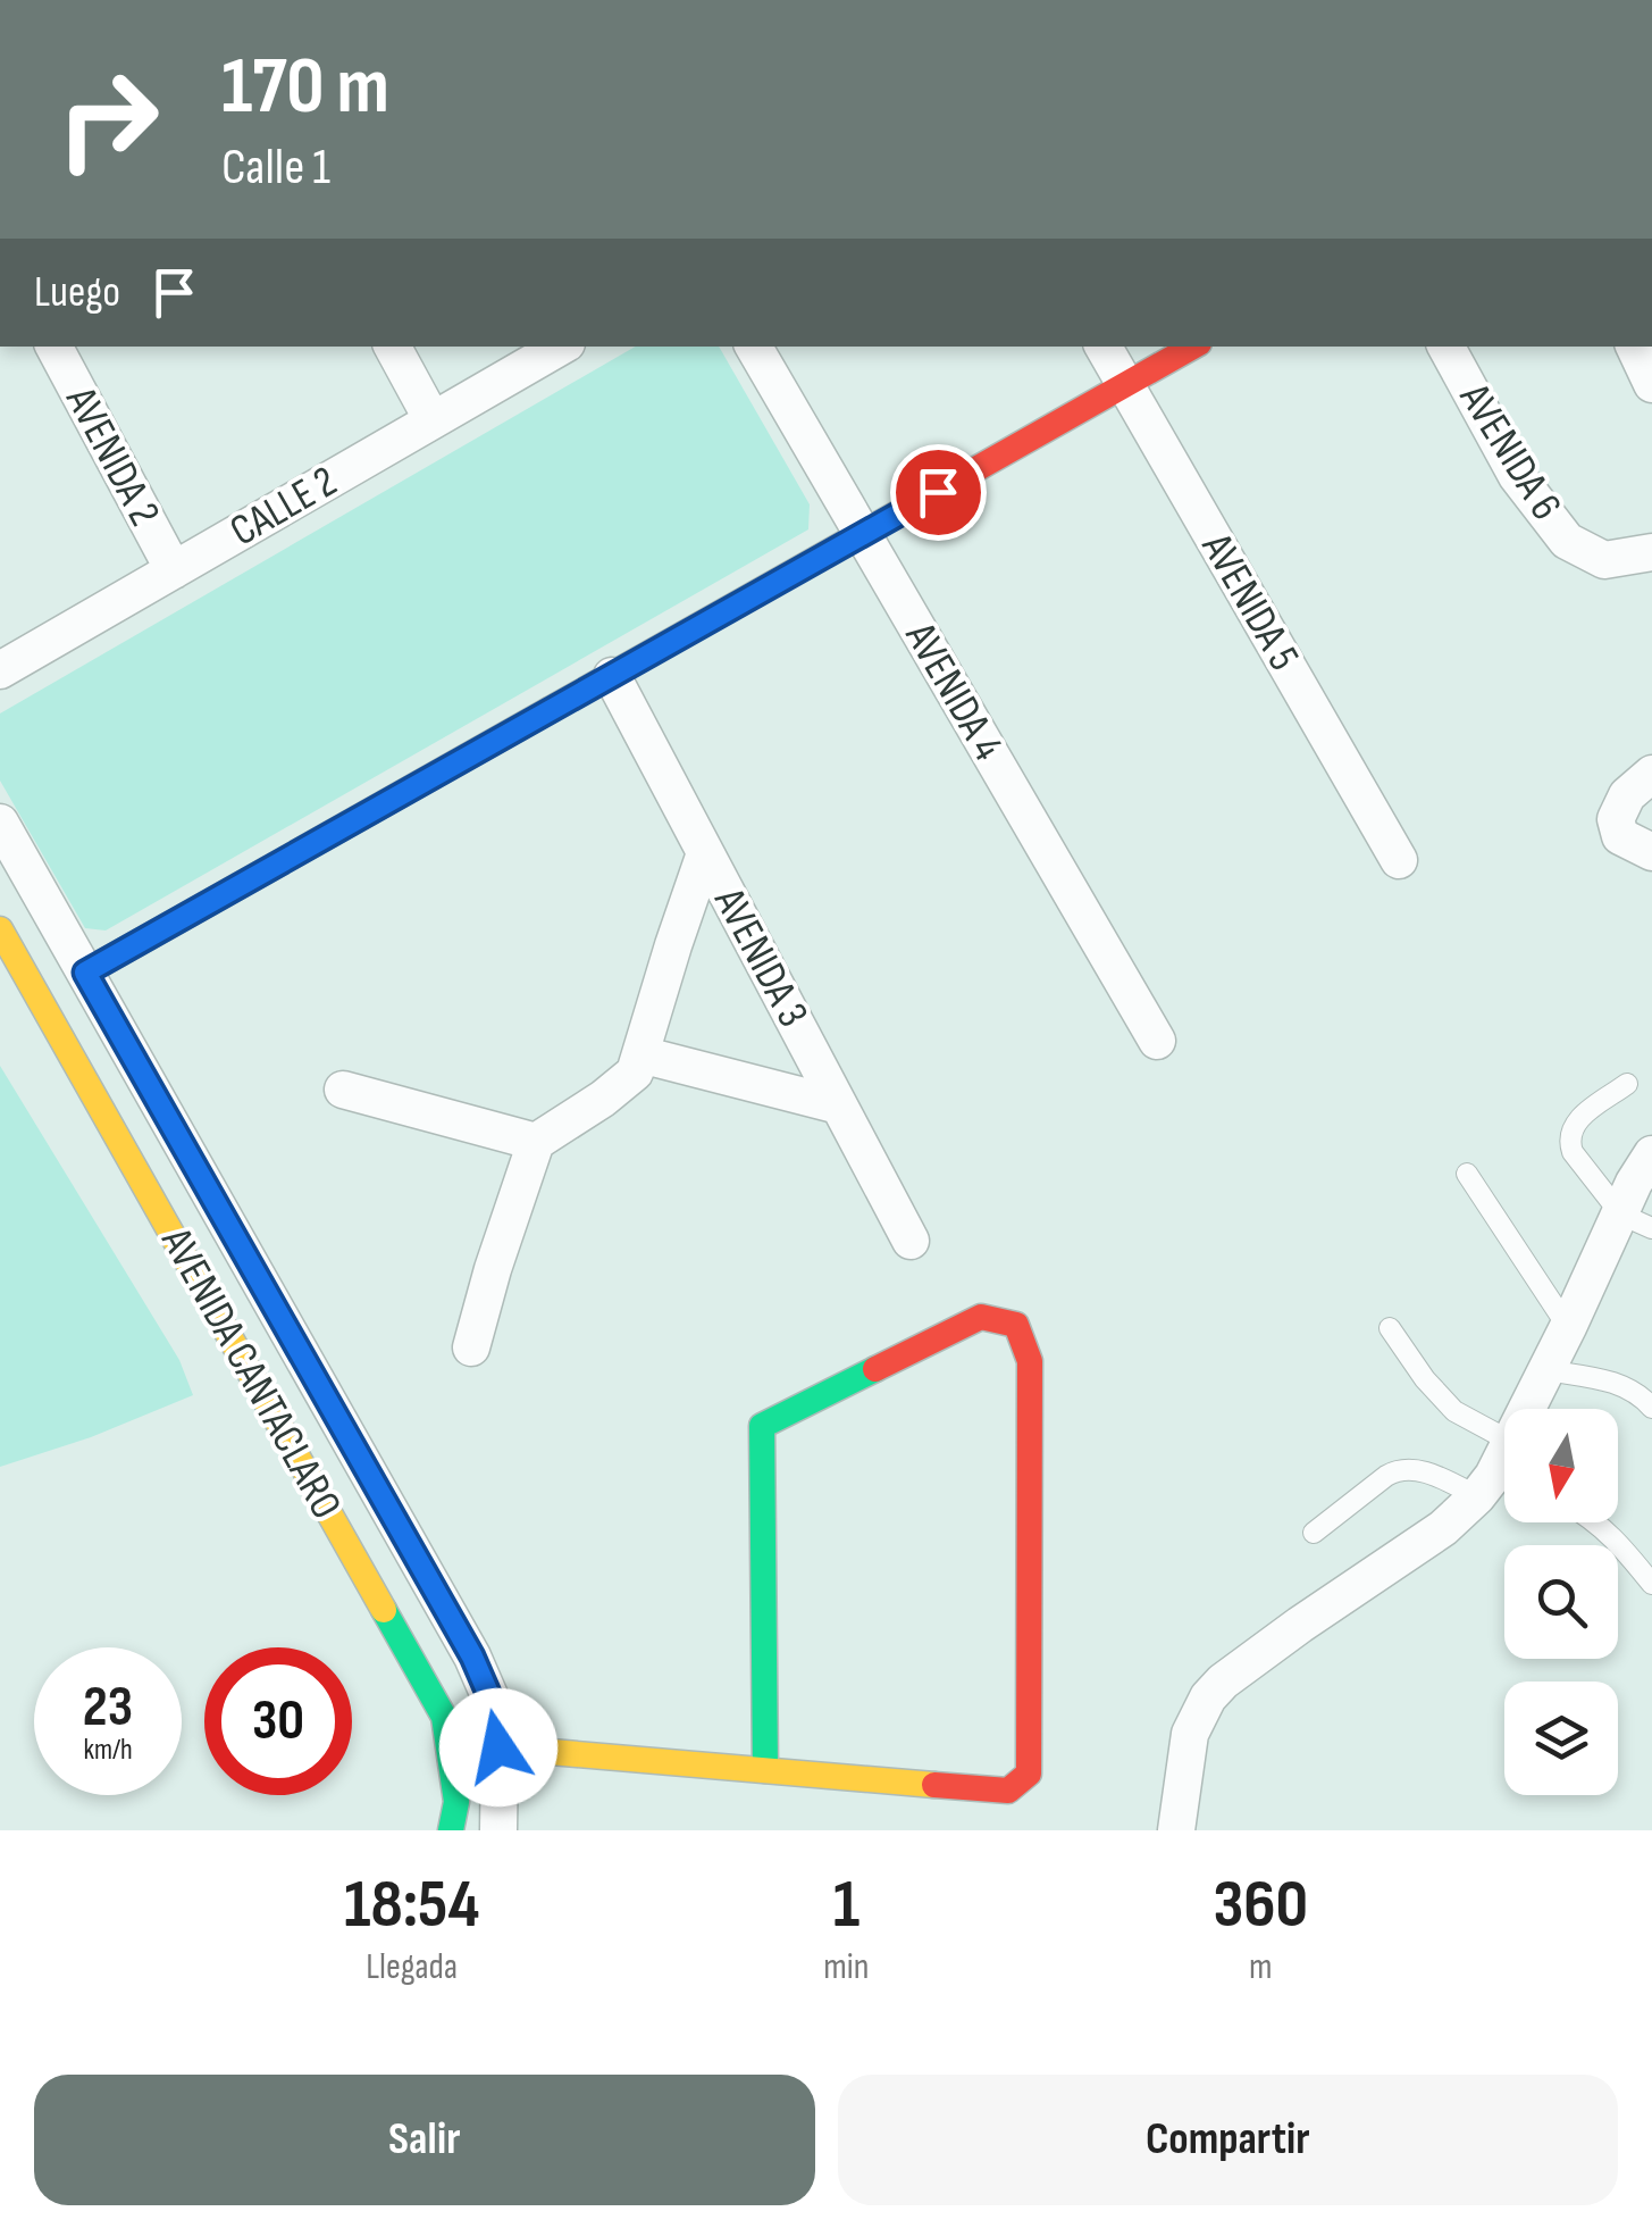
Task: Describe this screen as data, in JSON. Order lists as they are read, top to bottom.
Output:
{
  "streets": {
    "street": [
      "AVENIDA 6",
      "AVENIDA 2",
      "CALLE 2",
      "AVENIDA 5",
      "AVENIDA 4",
      "AVENIDA 3",
      "AVENIDA CANTACLARO"
    ]
  },
  "crossings": [
    ["AVENIDA 2", "CALLE 2"]
  ],
  "north": "bottom",
  "page": {
    "turn": ["170 m", "Calle 1"],
    "then": "Luego",
    "speed": "23 km/h",
    "limit": "30",
    "eta": [
      "18:54",
      "Llegada",
      "1",
      "min",
      "360",
      "m"
    ],
    "buttons": ["Salir", "Compartir"]
  }
}
